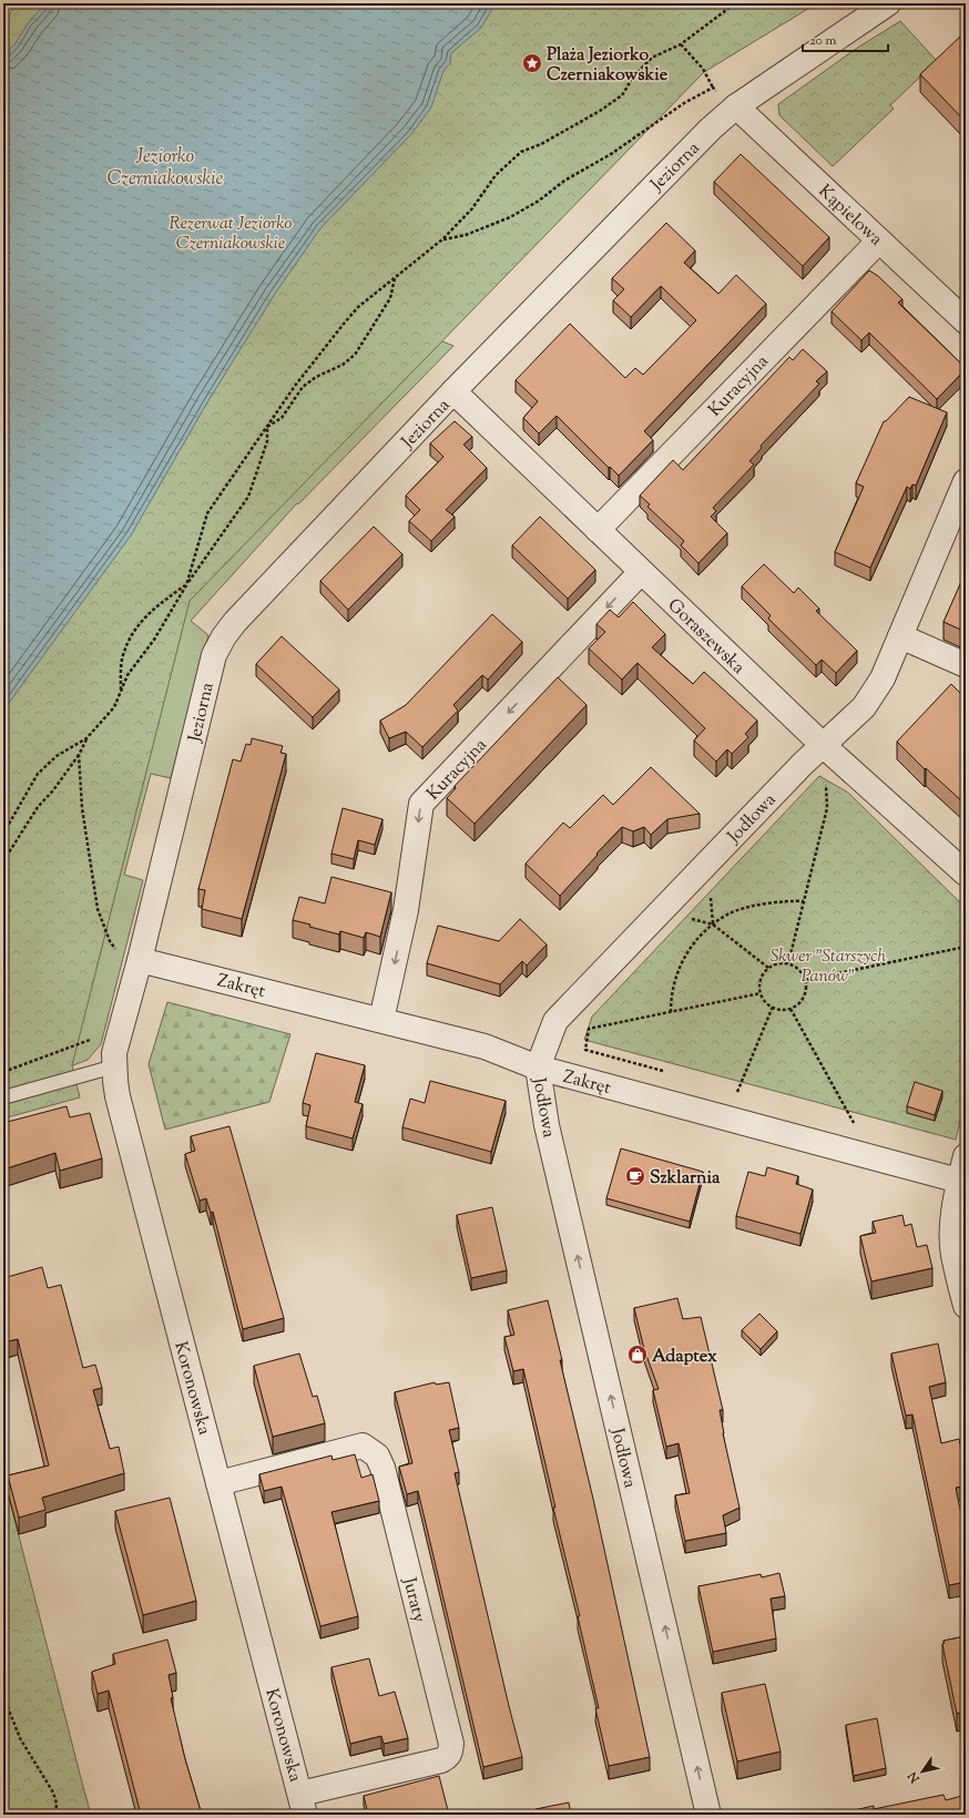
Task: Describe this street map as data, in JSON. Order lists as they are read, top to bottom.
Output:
{
  "streets": {
    "street": [
      "Jeziorna",
      "Kąpielowa",
      "Kuracyjna",
      "Goraszewska",
      "Jodłowa",
      "Zakręt",
      "Koronowska",
      "Juraty"
    ]
  },
  "crossings": [
    ["Jeziorna", "Kąpielowa"],
    ["Jeziorna", "Goraszewska"],
    ["Jeziorna", "Zakręt"],
    ["Jeziorna", "Koronowska"],
    ["Kąpielowa", "Kuracyjna"],
    ["Kuracyjna", "Goraszewska"],
    ["Kuracyjna", "Zakręt"],
    ["Goraszewska", "Jodłowa"],
    ["Jodłowa", "Zakręt"],
    ["Zakręt", "Koronowska"],
    ["Koronowska", "Juraty"]
  ],
  "one_way": ["Kuracyjna", "Jodłowa"],
  "water": ["Jeziorko Czerniakowskie"],
  "parks": ["Rezerwat Jeziorko Czerniakowskie", "Skwer \"Starszych Panów\""],
  "places": {
    "place": ["Plaża Jeziorko Czerniakowskie"],
    "cafe": ["Szklarnia"],
    "shop": ["Adaptex"]
  },
  "scale_bar": "20 m",
  "north": "bottom left"
}
